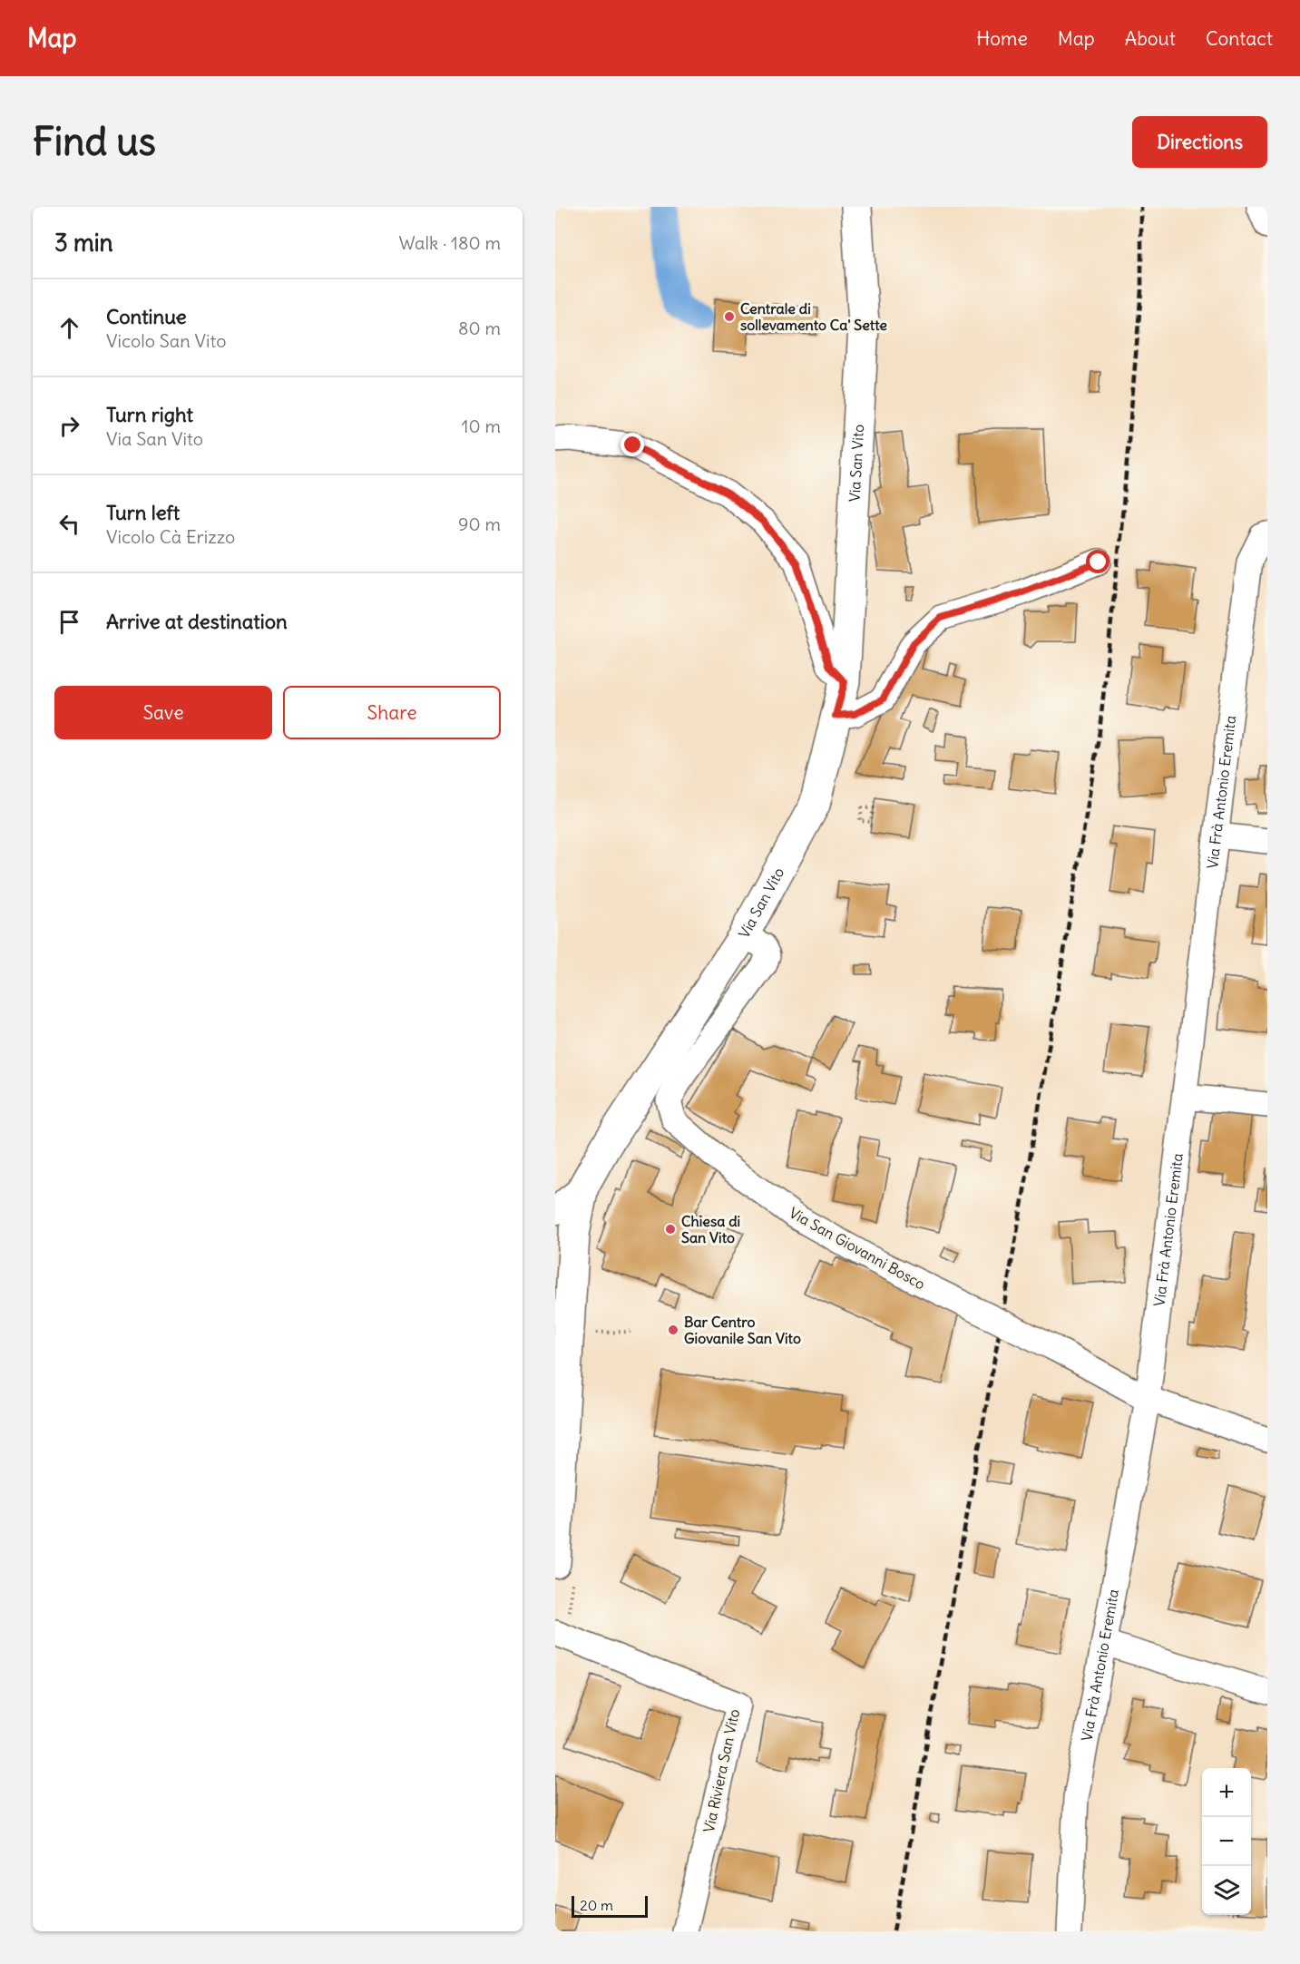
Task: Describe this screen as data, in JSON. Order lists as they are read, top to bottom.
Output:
{
  "streets": {
    "main road": ["Via San Vito"],
    "street": ["Via Frà Antonio Eremita", "Via San Giovanni Bosco", "Via Riviera San Vito"]
  },
  "crossings": [
    ["Via San Vito", "Via San Giovanni Bosco"],
    ["Via Frà Antonio Eremita", "Via San Giovanni Bosco"]
  ],
  "places": ["Centrale di sollevamento Ca' Sette", "Chiesa di San Vito", "Bar Centro Giovanile San Vito"],
  "scale_bar": "20 m",
  "page": {
    "header": "Map",
    "nav": [
      "Home",
      "Map",
      "About",
      "Contact"
    ],
    "buttons": [
      "Directions",
      ["Save", "Share"]
    ],
    "title": "Find us",
    "heading": ["3 min", "Walk · 180 m"],
    "list": [
      ["Continue", "Vicolo San Vito", "80 m"],
      ["Turn right", "Via San Vito", "10 m"],
      ["Turn left", "Vicolo Cà Erizzo", "90 m"],
      "Arrive at destination"
    ],
    "map_buttons": ["+", "−"],
    "scale": "20 m"
  }
}
